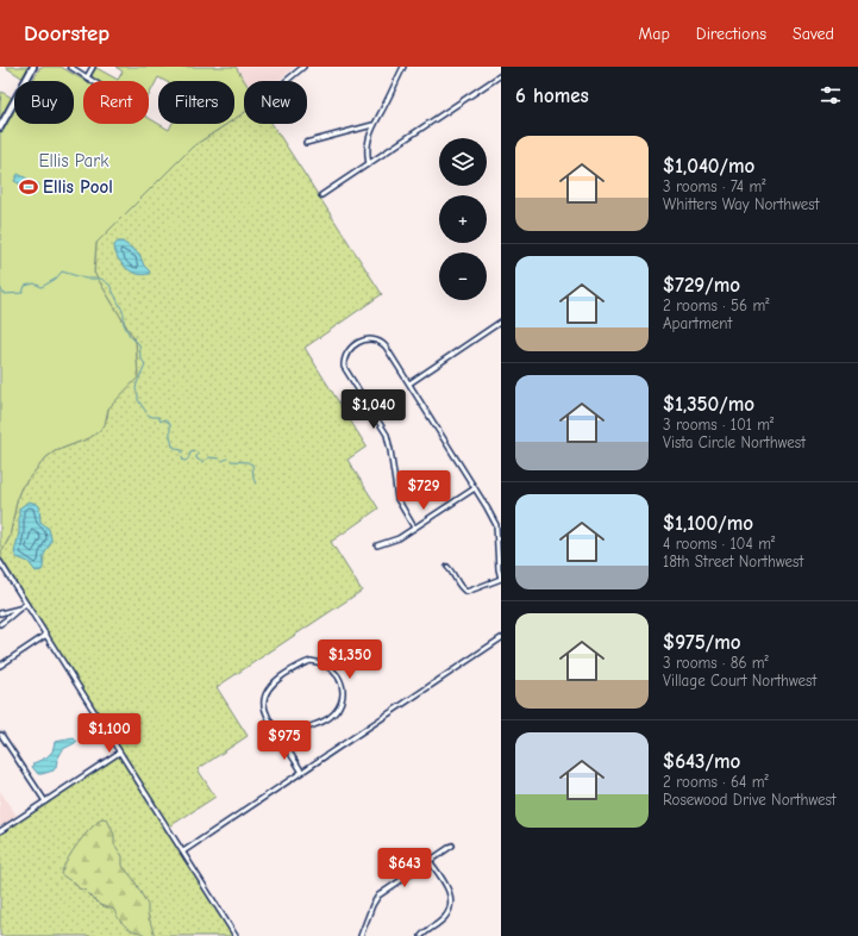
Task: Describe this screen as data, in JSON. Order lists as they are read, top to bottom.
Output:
{
  "parks": ["Ellis Park"],
  "places": {
    "sports": ["Ellis Pool"]
  },
  "page": {
    "header": "Doorstep",
    "nav": ["Map", "Directions", "Saved"],
    "heading": "6 homes",
    "chip": [
      "Buy",
      "Rent",
      "Filters",
      "New"
    ],
    "list": [
      {
        "name": "$1,040/mo",
        "note": "3 rooms · 74 m² · Whitters Way Northwest"
      },
      {
        "name": "$729/mo",
        "note": "2 rooms · 56 m² · Apartment"
      },
      {
        "name": "$1,350/mo",
        "note": "3 rooms · 101 m² · Vista Circle Northwest"
      },
      {
        "name": "$1,100/mo",
        "note": "4 rooms · 104 m² · 18th Street Northwest"
      },
      {
        "name": "$975/mo",
        "note": "3 rooms · 86 m² · Village Court Northwest"
      },
      {
        "name": "$643/mo",
        "note": "2 rooms · 64 m² · Rosewood Drive Northwest"
      }
    ],
    "map_buttons": ["+", "−"],
    "price": [
      "$1,040",
      "$729",
      "$1,350",
      "$1,100",
      "$975",
      "$643"
    ]
  }
}
